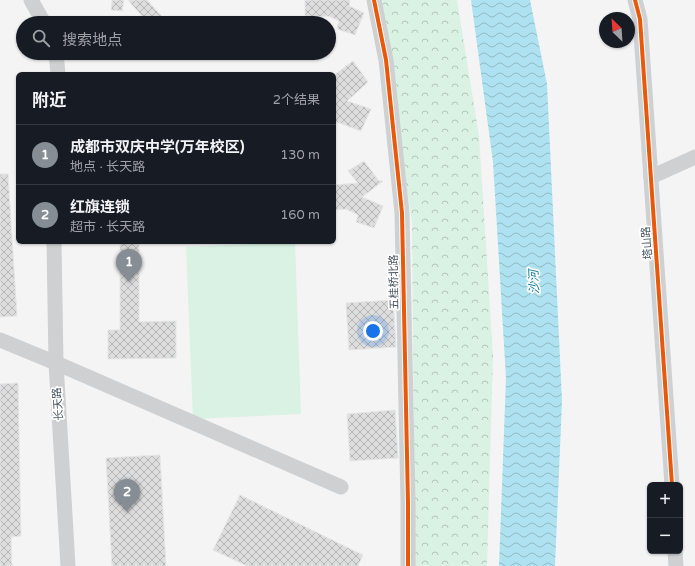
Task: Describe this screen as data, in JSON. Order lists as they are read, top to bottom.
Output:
{
  "streets": {
    "street": ["塔山路", "五桂桥北路", "长天路"]
  },
  "water": ["沙河"],
  "north": "top left",
  "page": {
    "search": "搜索地点",
    "heading": ["附近", "2个结果"],
    "list": [
      {
        "mark": "1",
        "name": "成都市双庆中学(万年校区)",
        "note": "地点 · 长天路",
        "value": "130 m"
      },
      {
        "mark": "2",
        "name": "红旗连锁",
        "note": "超市 · 长天路",
        "value": "160 m"
      }
    ],
    "pins": ["1", "2"],
    "map_buttons": ["+", "−"]
  }
}
